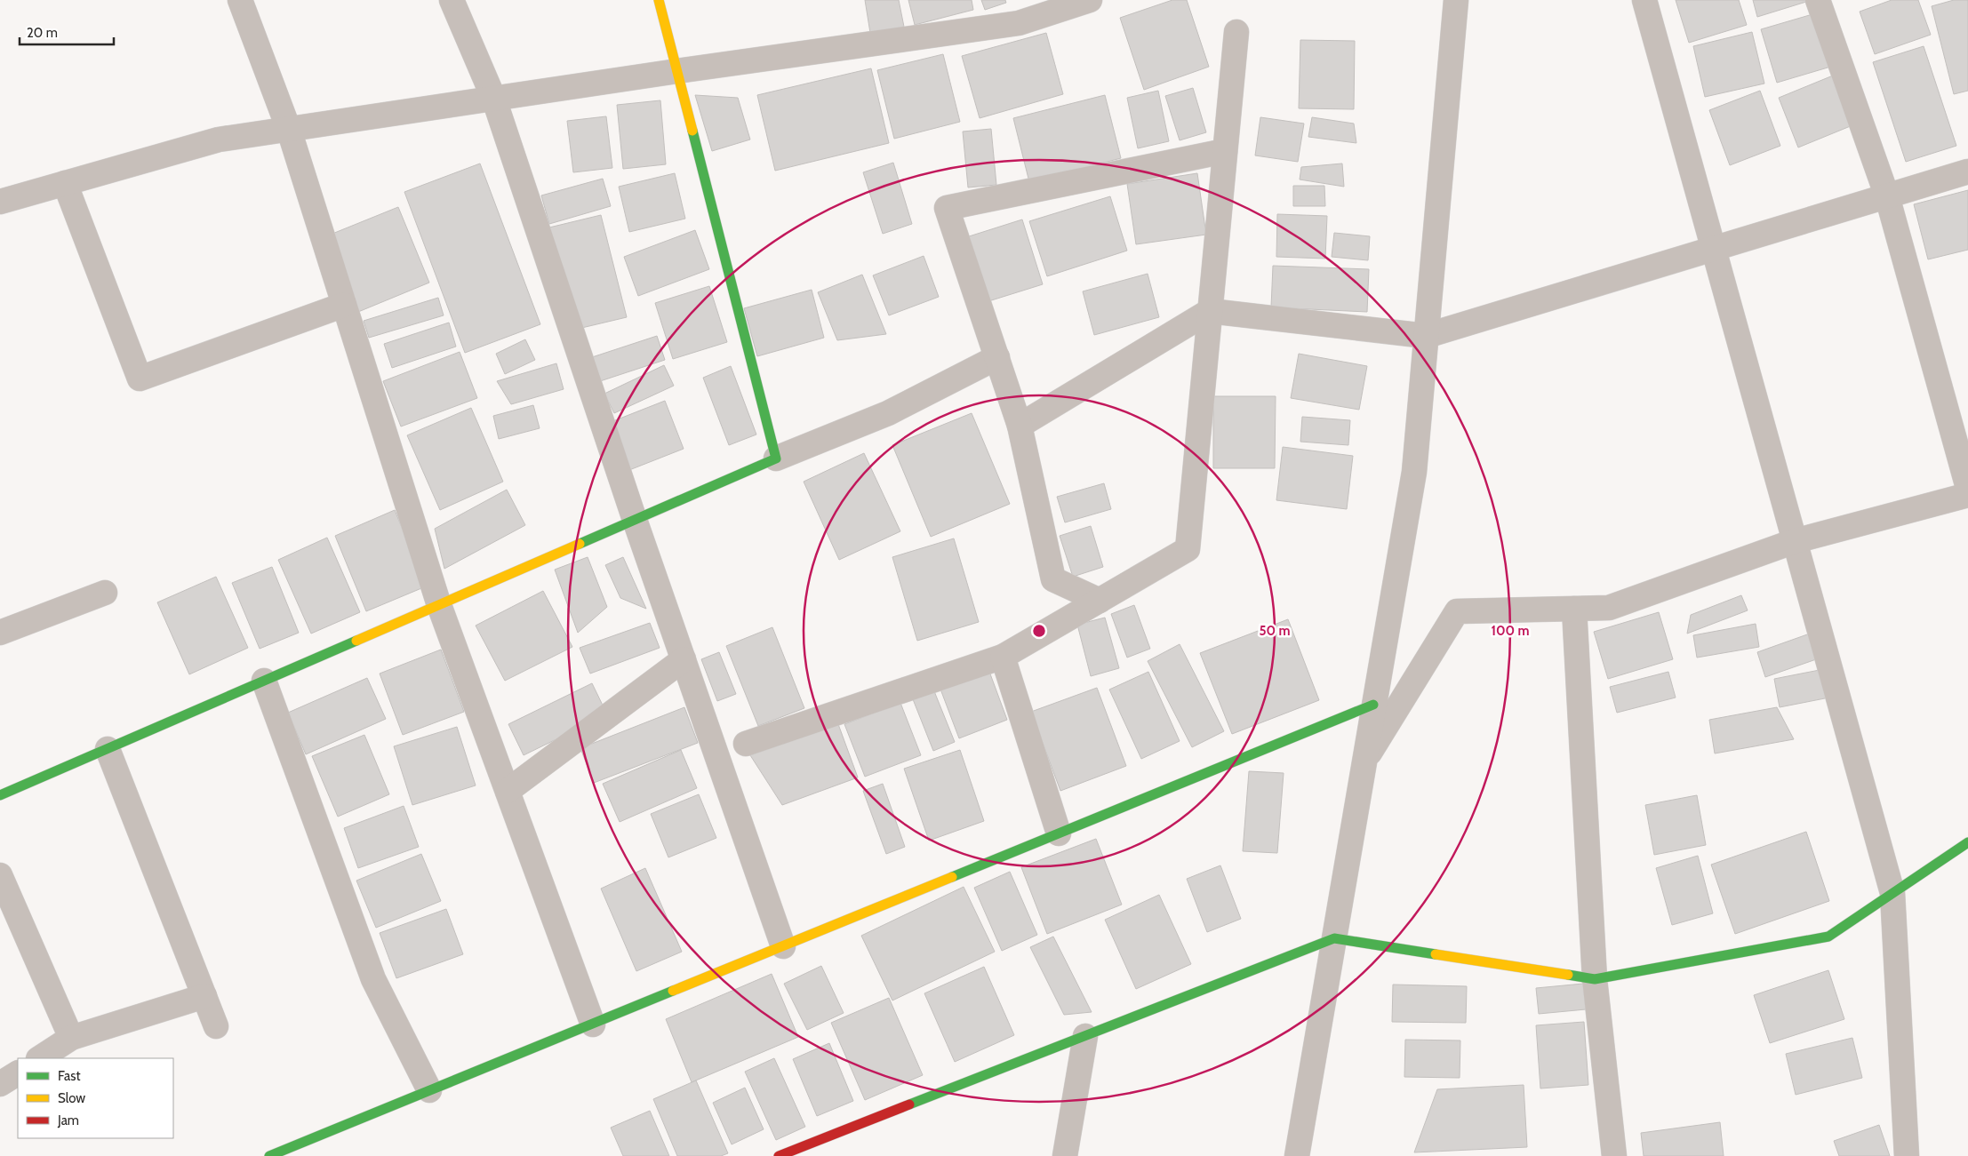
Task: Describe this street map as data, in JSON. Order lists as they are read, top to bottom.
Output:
{
  "legend": ["Fast", "Slow", "Jam"],
  "scale_bar": "20 m",
  "rings": ["50 m", "100 m"]
}
